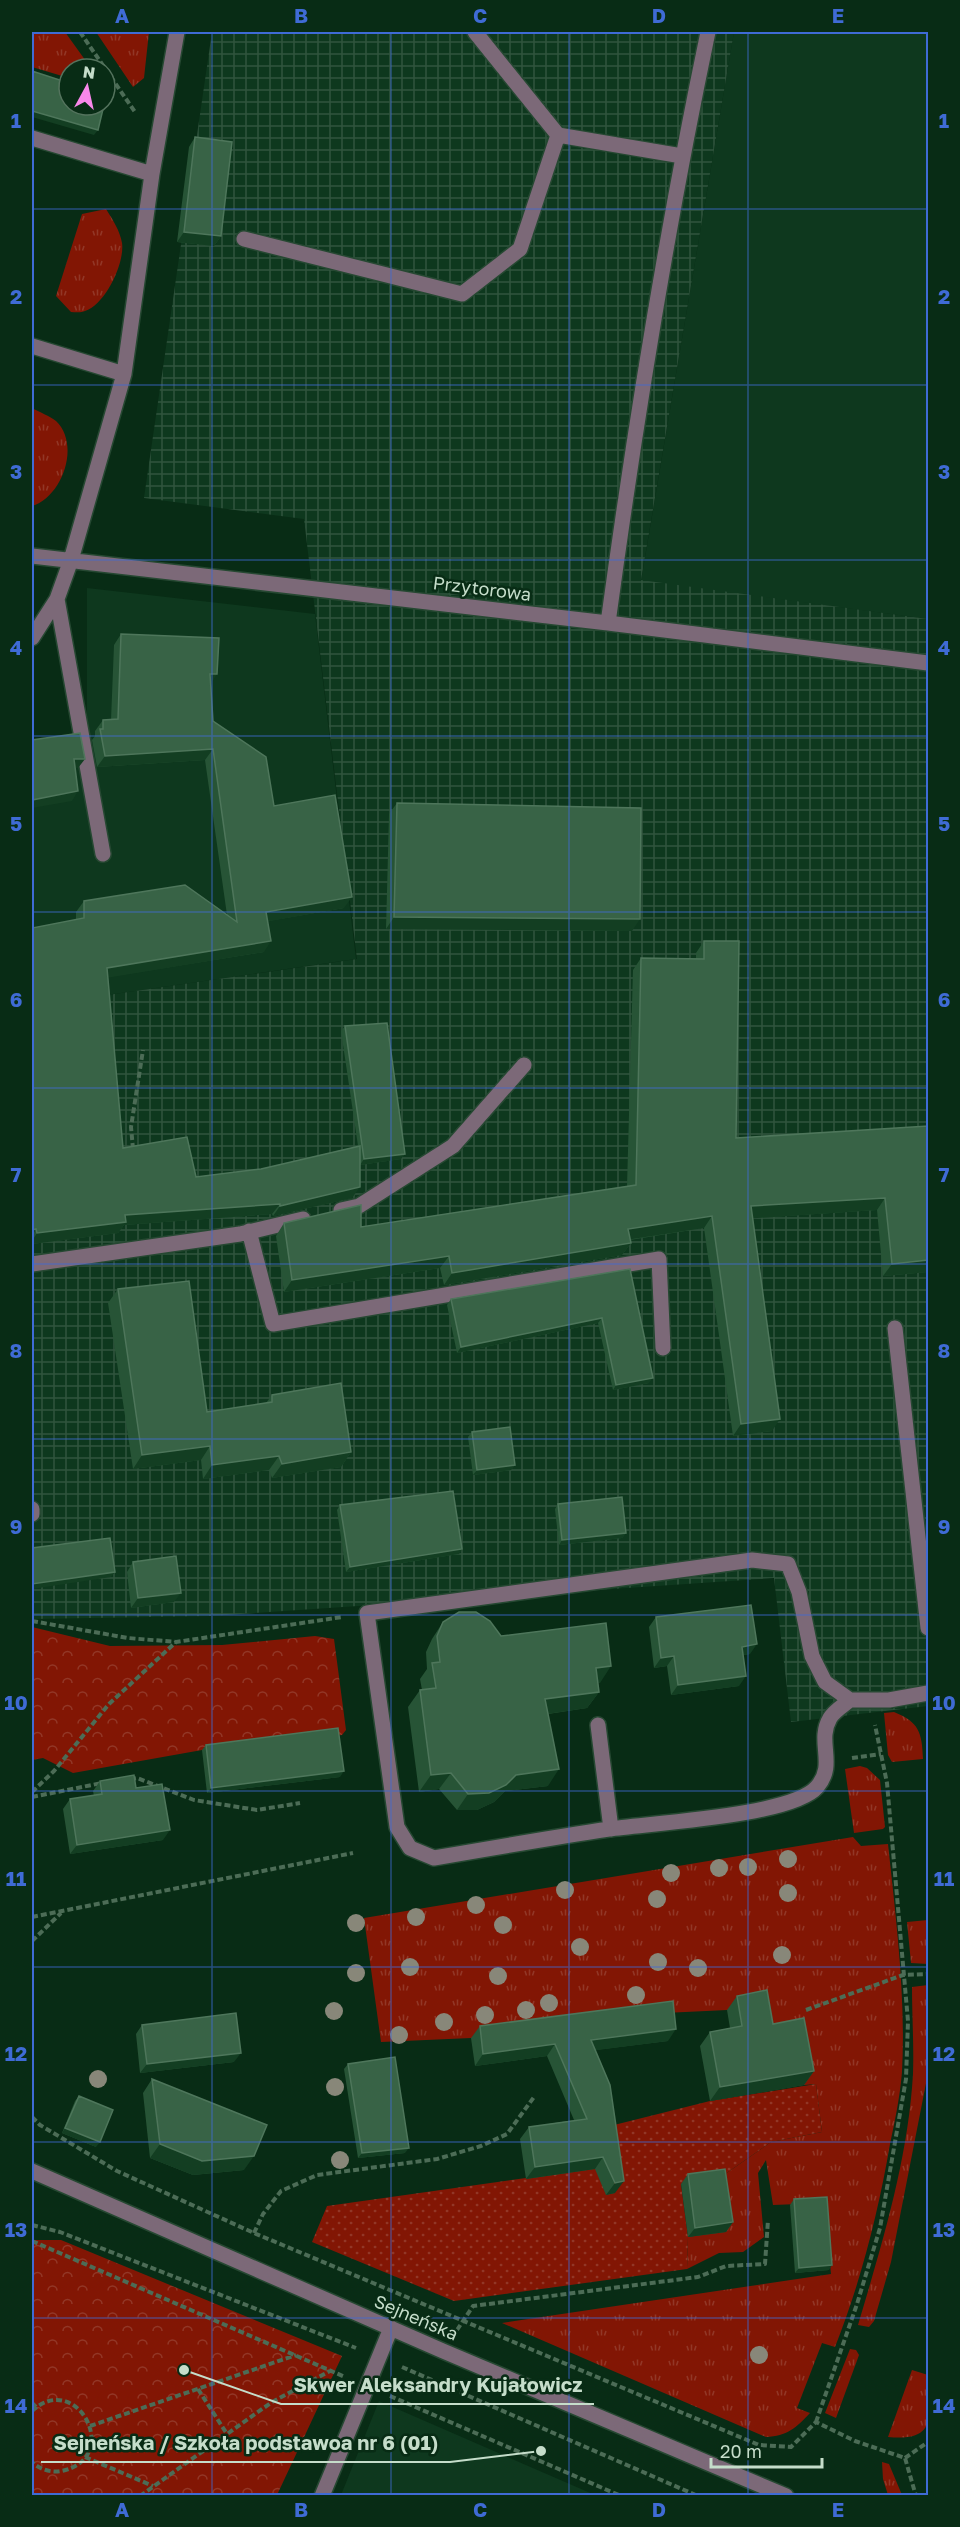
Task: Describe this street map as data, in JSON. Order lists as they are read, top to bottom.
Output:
{
  "streets": {
    "street": ["Przytorowa", "Sejneńska"]
  },
  "places": ["Skwer Aleksandry Kujałowicz", "Sejneńska / Szkoła podstawoa nr 6 (01)"],
  "scale_bar": "20 m",
  "north": "top",
  "grid": {
    "columns": [
      "A",
      "B",
      "C",
      "D",
      "E"
    ],
    "rows": [
      "1",
      "2",
      "3",
      "4",
      "5",
      "6",
      "7",
      "8",
      "9",
      "10",
      "11",
      "12",
      "13",
      "14"
    ]
  }
}
